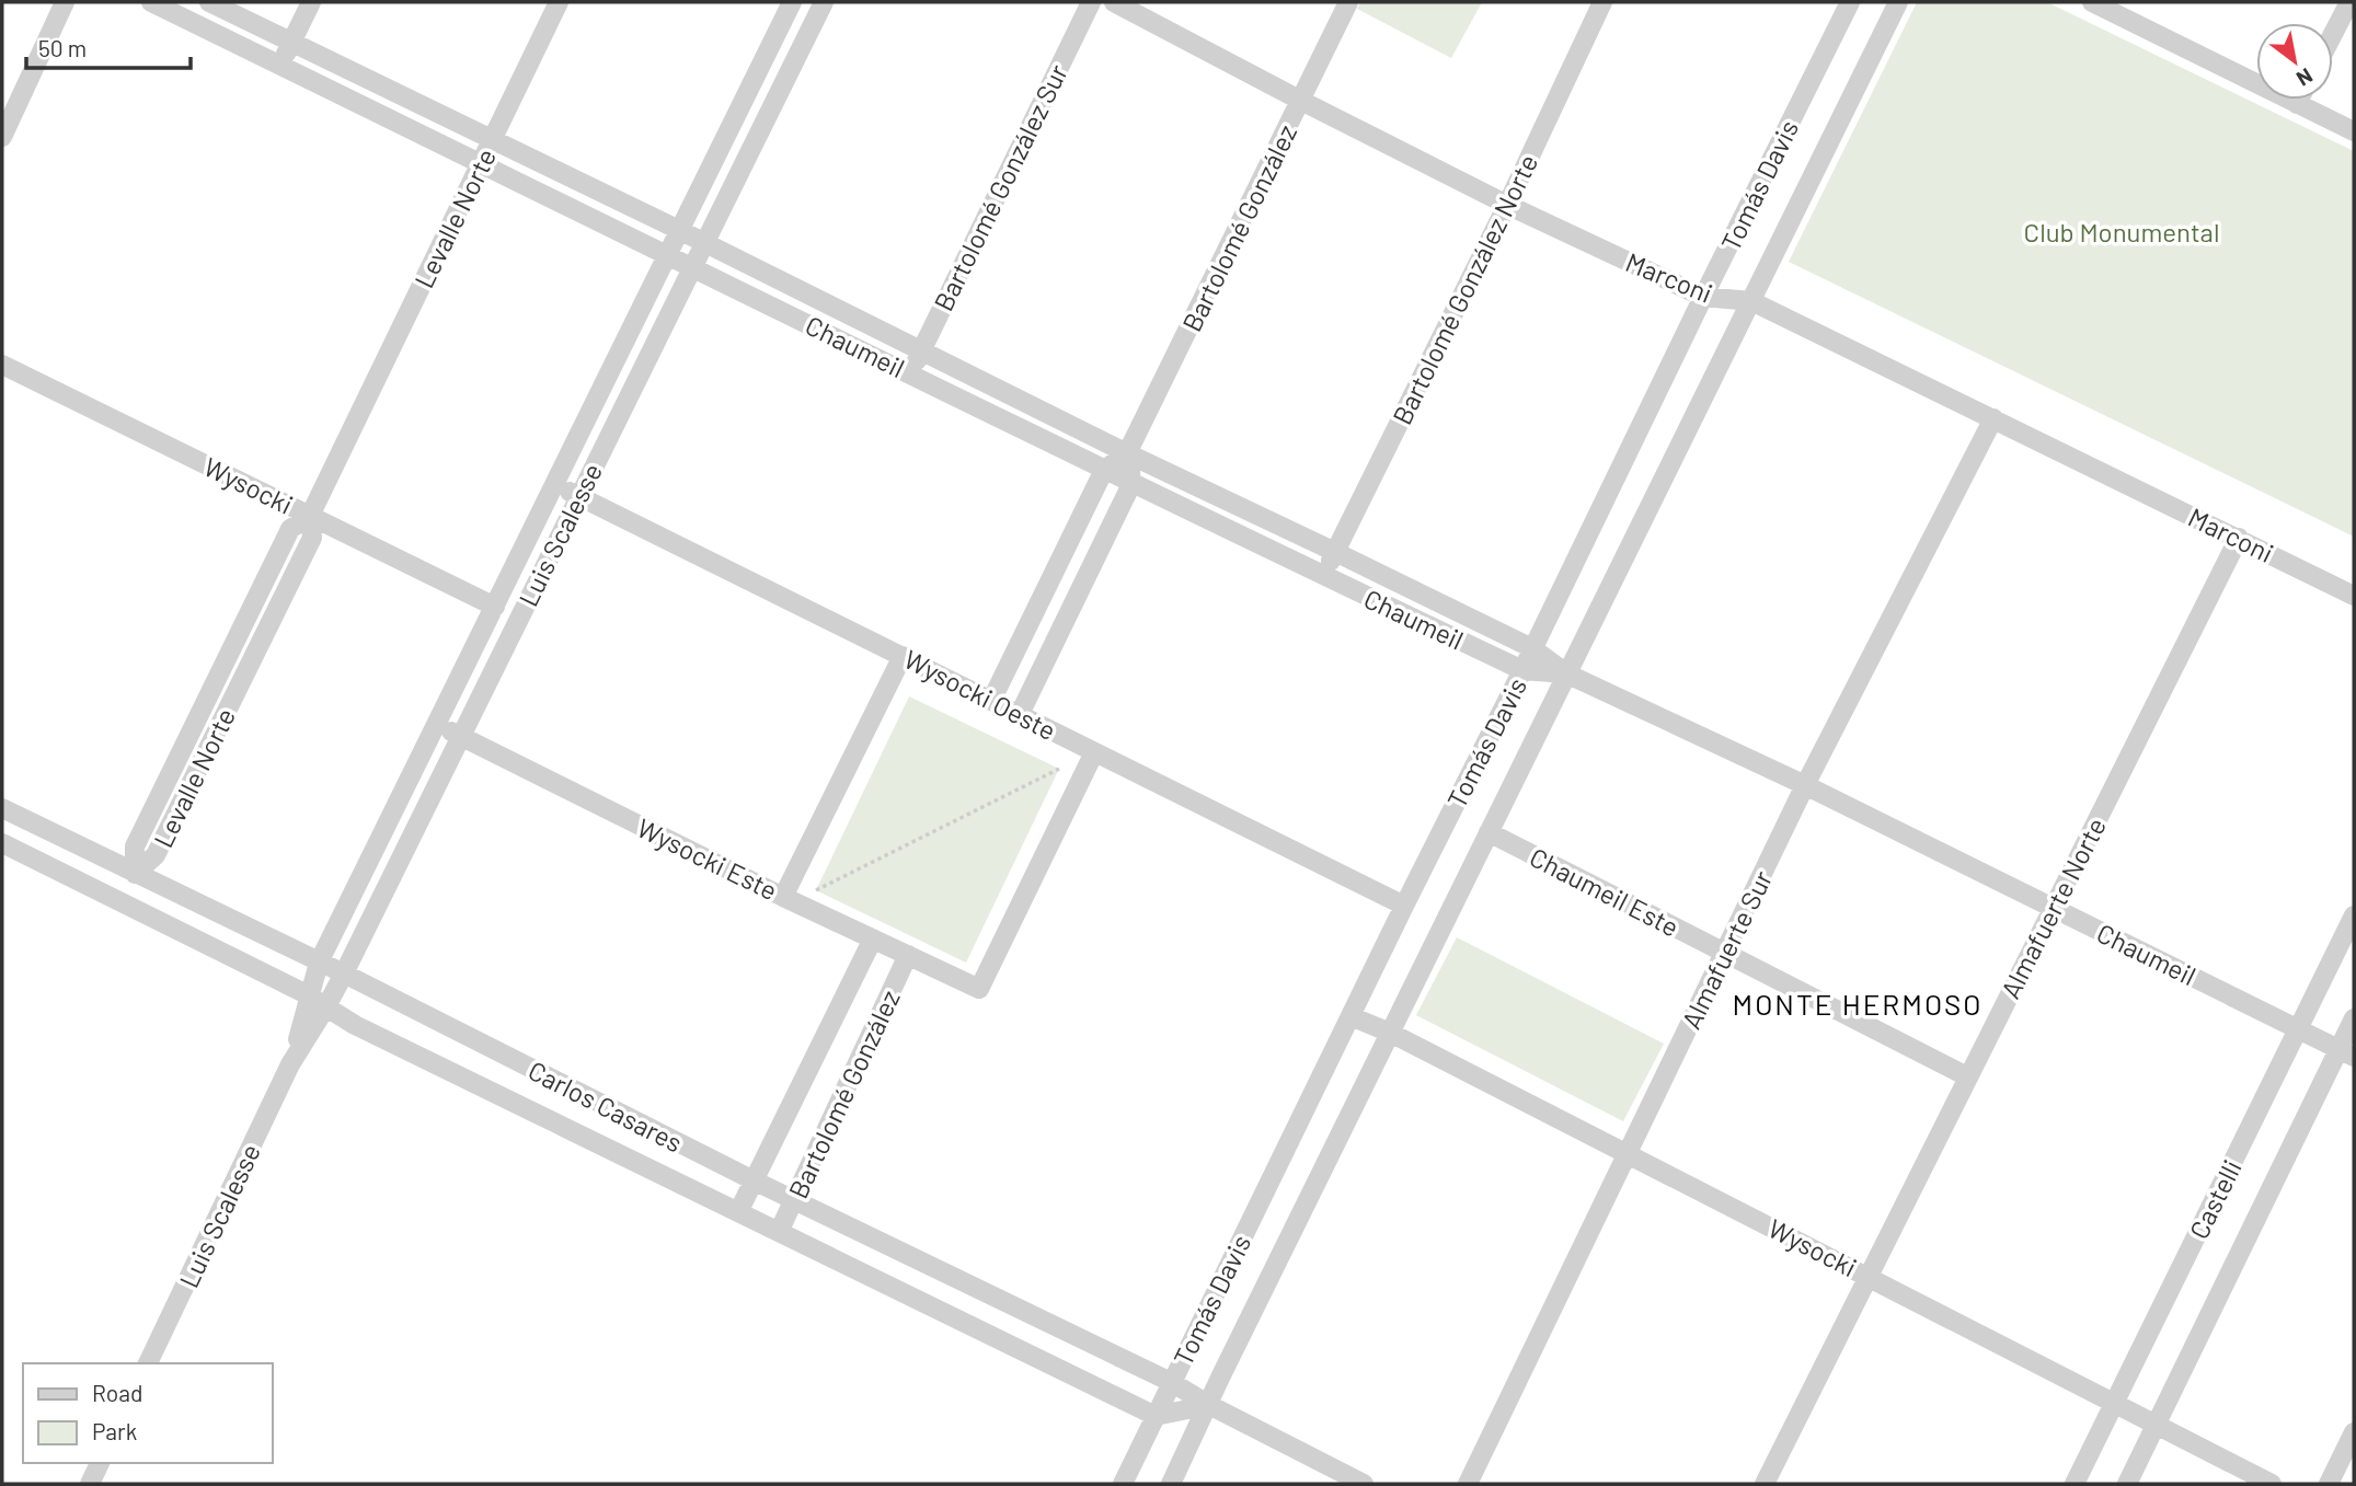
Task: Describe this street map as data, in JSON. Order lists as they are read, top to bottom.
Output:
{
  "streets": {
    "street": [
      "Tomás Davis",
      "Bartolomé González Sur",
      "Levalle Norte",
      "Bartolomé González",
      "Marconi",
      "Bartolomé González Norte",
      "Chaumeil",
      "Wysocki",
      "Luis Scalesse",
      "Wysocki Oeste",
      "Wysocki Este",
      "Chaumeil Este",
      "Almafuerte Norte",
      "Almafuerte Sur",
      "Carlos Casares",
      "Castelli"
    ]
  },
  "crossings": [
    ["Tomás Davis", "Marconi"],
    ["Tomás Davis", "Chaumeil"],
    ["Tomás Davis", "Wysocki"],
    ["Tomás Davis", "Wysocki Oeste"],
    ["Tomás Davis", "Chaumeil Este"],
    ["Tomás Davis", "Carlos Casares"],
    ["Bartolomé González Sur", "Chaumeil"],
    ["Levalle Norte", "Chaumeil"],
    ["Levalle Norte", "Wysocki"],
    ["Levalle Norte", "Carlos Casares"],
    ["Bartolomé González", "Marconi"],
    ["Bartolomé González", "Chaumeil"],
    ["Bartolomé González", "Wysocki Oeste"],
    ["Bartolomé González", "Wysocki Este"],
    ["Bartolomé González", "Carlos Casares"],
    ["Marconi", "Bartolomé González Norte"],
    ["Marconi", "Almafuerte Norte"],
    ["Marconi", "Almafuerte Sur"],
    ["Bartolomé González Norte", "Chaumeil"],
    ["Chaumeil", "Luis Scalesse"],
    ["Chaumeil", "Almafuerte Norte"],
    ["Chaumeil", "Almafuerte Sur"],
    ["Chaumeil", "Castelli"],
    ["Wysocki", "Luis Scalesse"],
    ["Wysocki", "Almafuerte Norte"],
    ["Wysocki", "Almafuerte Sur"],
    ["Wysocki", "Castelli"],
    ["Luis Scalesse", "Wysocki Oeste"],
    ["Luis Scalesse", "Wysocki Este"],
    ["Luis Scalesse", "Carlos Casares"],
    ["Wysocki Oeste", "Wysocki Este"],
    ["Chaumeil Este", "Almafuerte Norte"],
    ["Chaumeil Este", "Almafuerte Sur"]
  ],
  "districts": ["MONTE HERMOSO"],
  "parks": ["Club Monumental"],
  "legend": ["Road", "Park"],
  "scale_bar": "50 m",
  "north": "bottom right"
}
